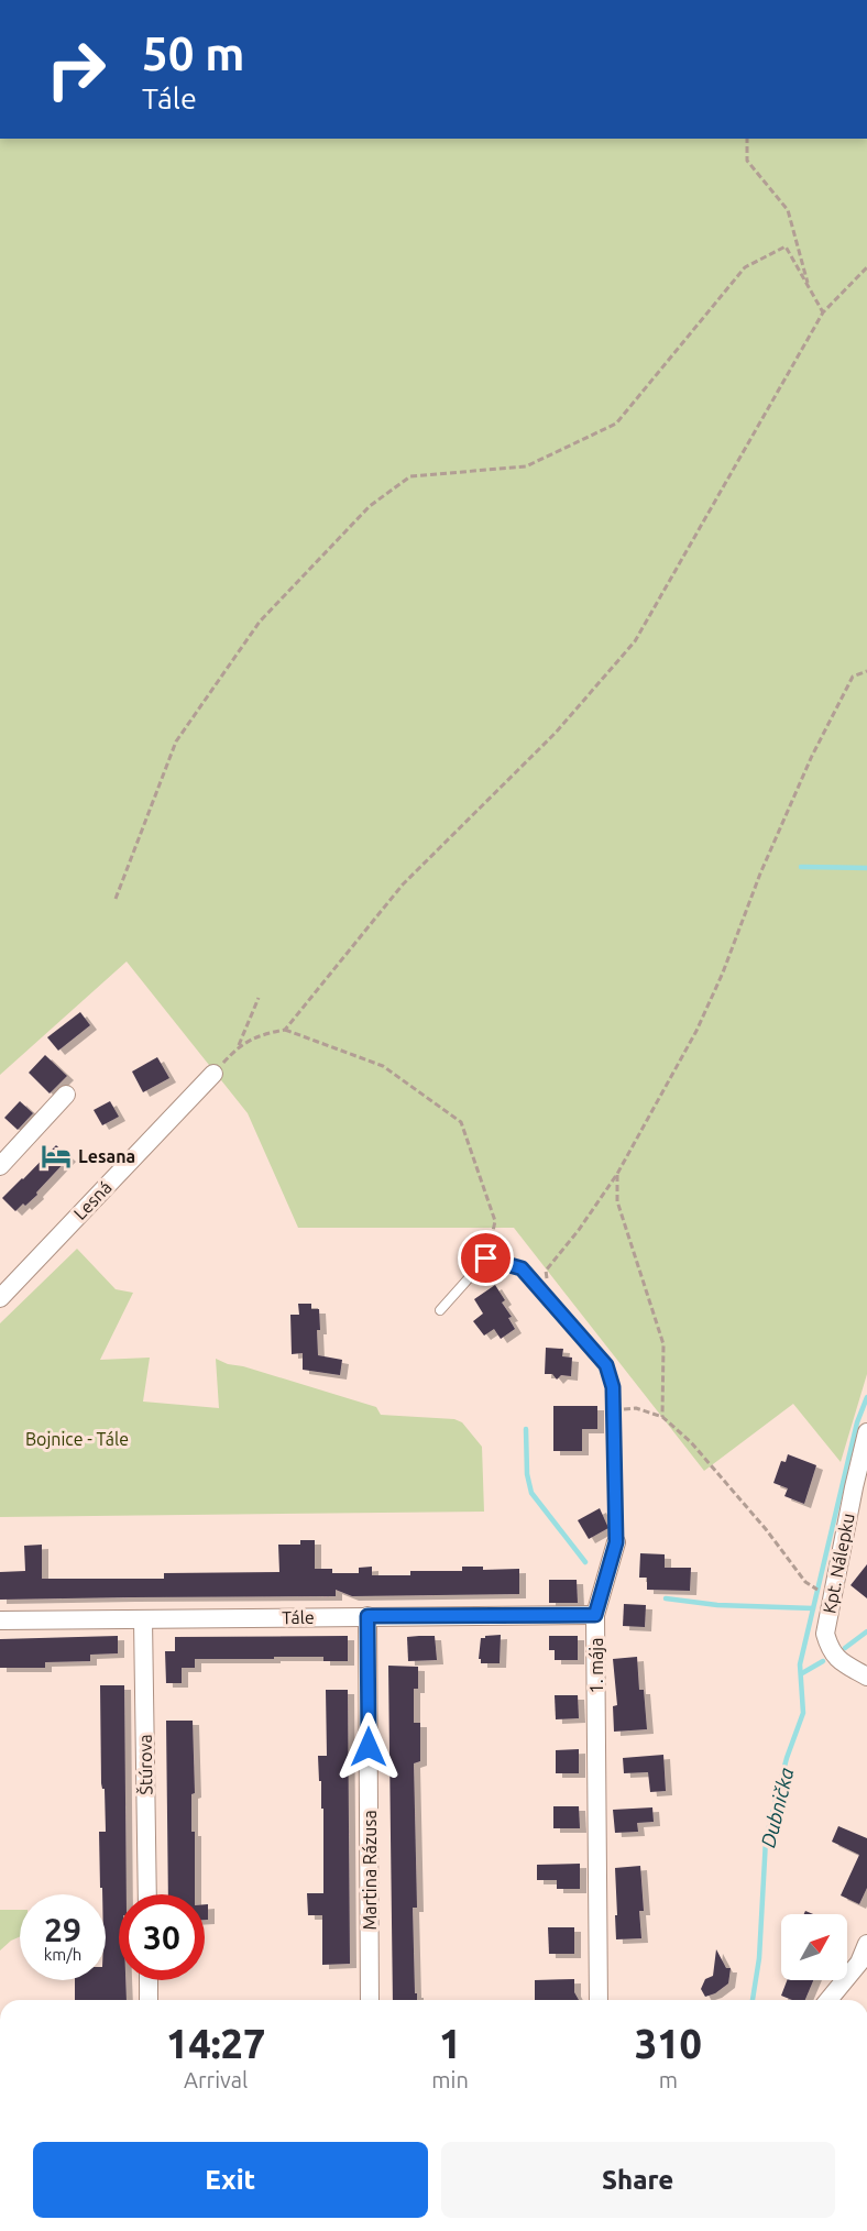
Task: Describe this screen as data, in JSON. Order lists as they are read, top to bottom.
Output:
{
  "streets": {
    "street": [
      "Lesná",
      "Kpt. Nálepku",
      "Tále",
      "1. mája",
      "Štúrova",
      "Martina Rázusa"
    ]
  },
  "crossings": [
    ["Tále", "1. mája"],
    ["Tále", "Štúrova"],
    ["Tále", "Martina Rázusa"]
  ],
  "water": ["Dubnička"],
  "parks": ["Bojnice - Tále"],
  "places": {
    "hotel": ["Lesana"]
  },
  "north": "top right",
  "page": {
    "turn": ["50 m", "Tále"],
    "speed": "29 km/h",
    "limit": "30",
    "eta": [
      "14:27",
      "Arrival",
      "1",
      "min",
      "310",
      "m"
    ],
    "buttons": ["Exit", "Share"]
  }
}
